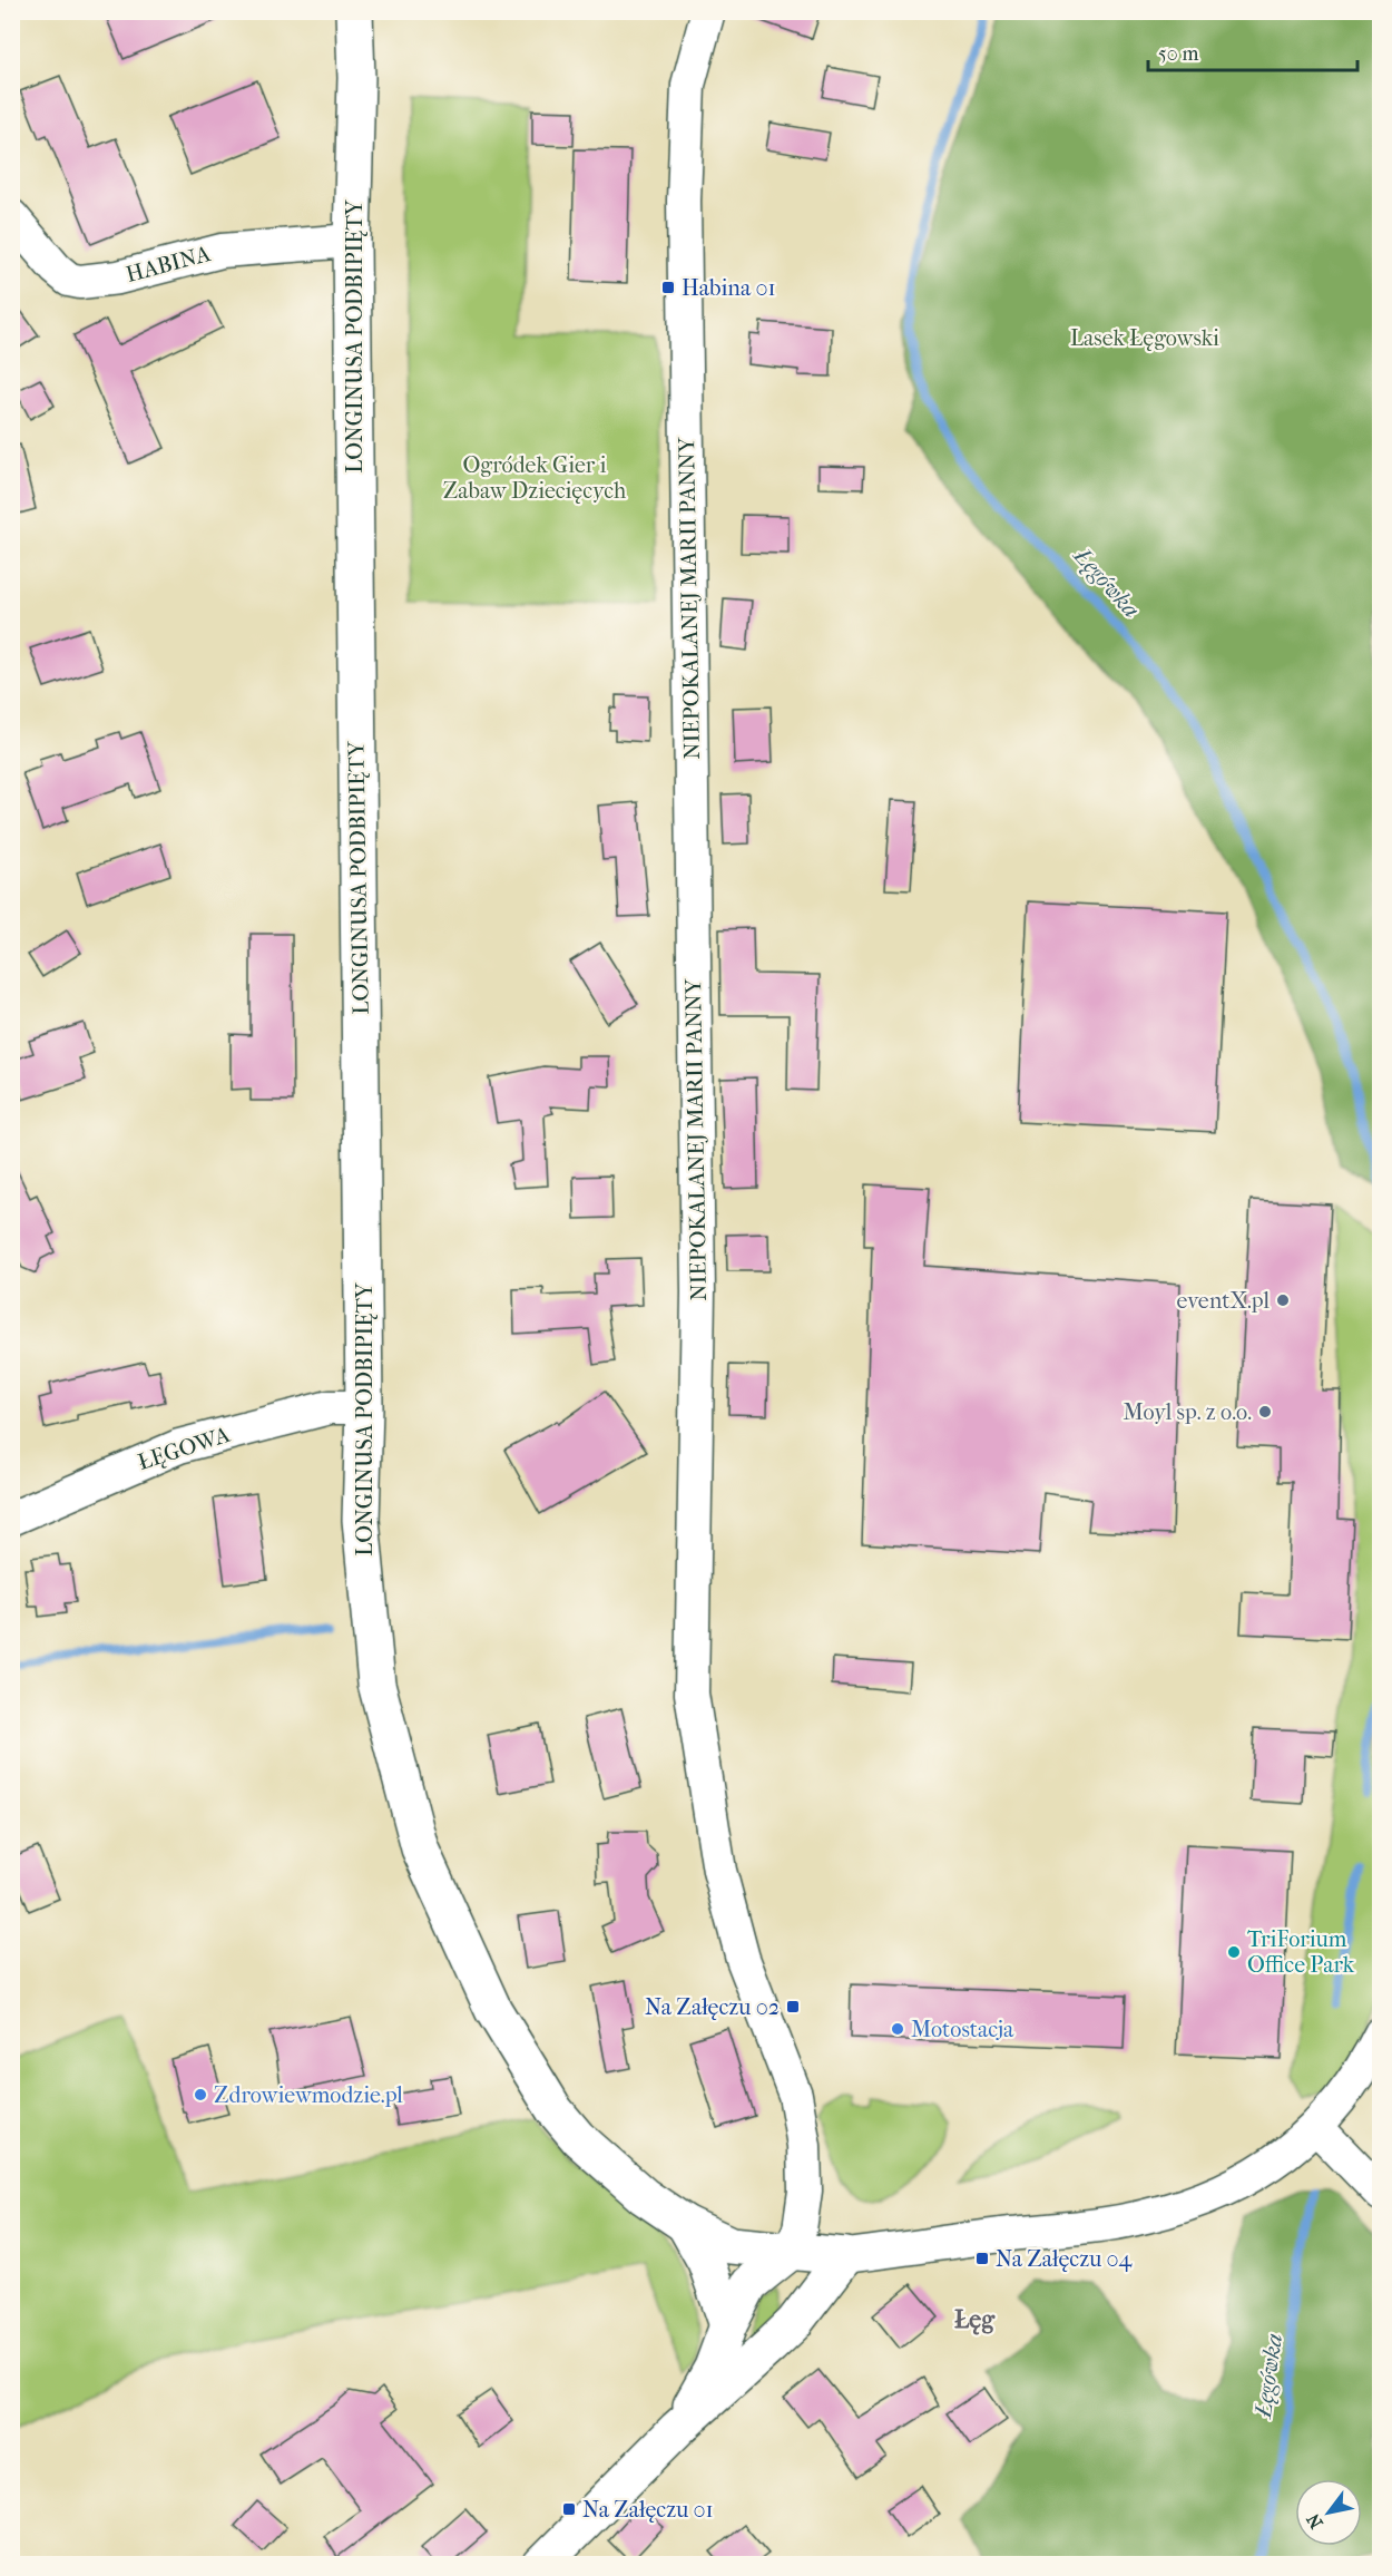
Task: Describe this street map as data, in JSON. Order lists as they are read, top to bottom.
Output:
{
  "streets": {
    "street": [
      "HABINA",
      "LONGINUSA PODBIPIĘTY",
      "NIEPOKALANEJ MARII PANNY",
      "ŁĘGOWA"
    ]
  },
  "crossings": [
    ["HABINA", "LONGINUSA PODBIPIĘTY"],
    ["LONGINUSA PODBIPIĘTY", "NIEPOKALANEJ MARII PANNY"],
    ["LONGINUSA PODBIPIĘTY", "ŁĘGOWA"]
  ],
  "districts": ["Łęg"],
  "water": ["Łęgówka"],
  "parks": ["Lasek Łęgowski", "Ogródek Gier i Zabaw Dziecięcych"],
  "places": {
    "transit": [
      "Habina 01",
      "Na Załęczu 02",
      "Na Załęczu 04",
      "Na Załęczu 01"
    ],
    "other": [
      "eventX.pl",
      "Moyl sp. z o.o.",
      "TriForium Office Park",
      "Motostacja",
      "Zdrowiewmodzie.pl"
    ]
  },
  "scale_bar": "50 m",
  "north": "bottom left"
}
